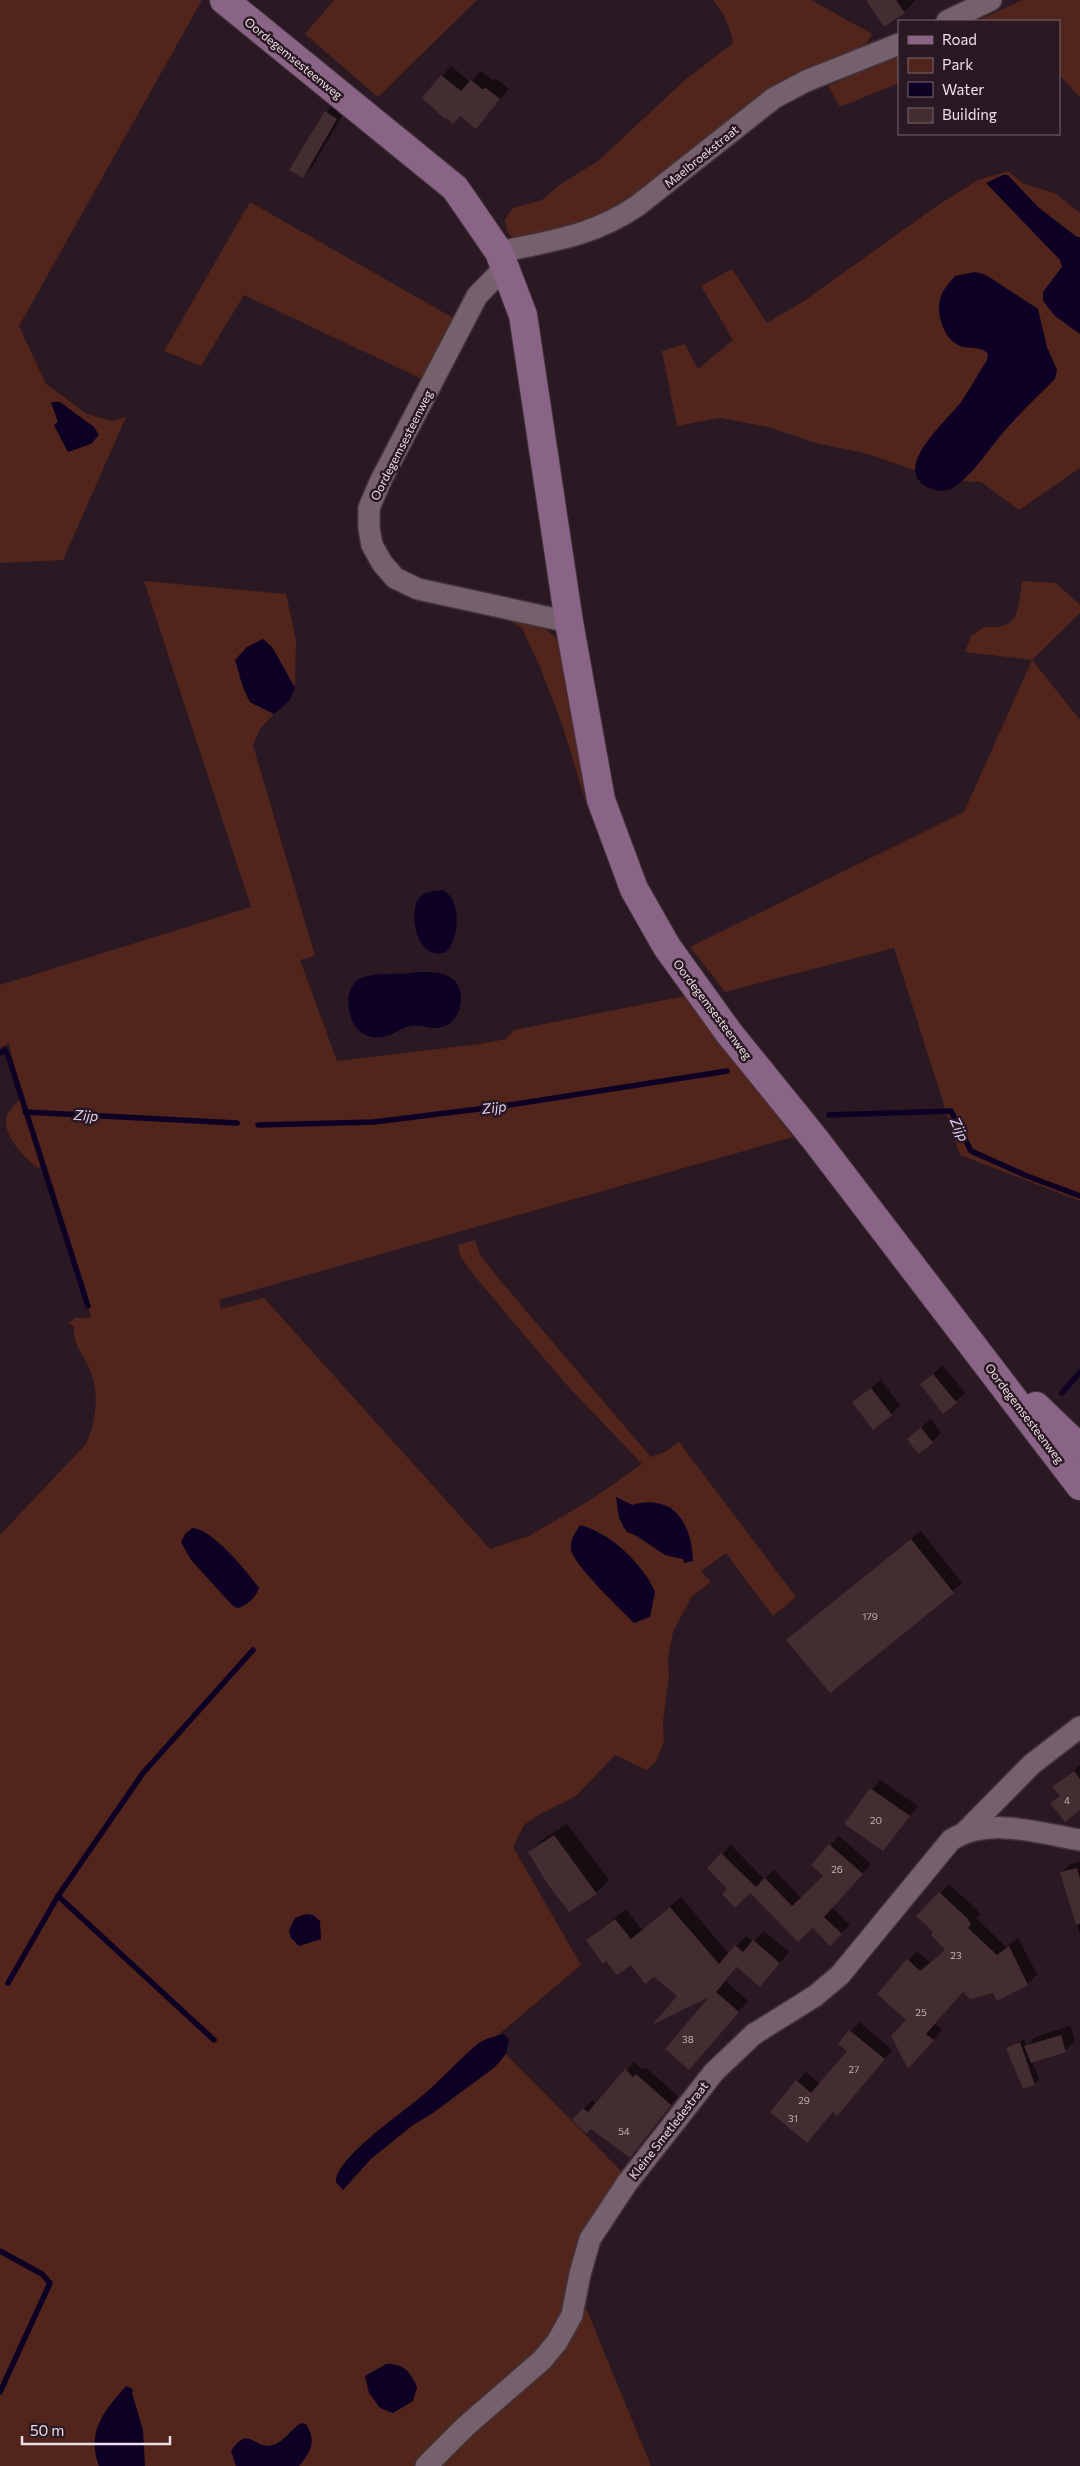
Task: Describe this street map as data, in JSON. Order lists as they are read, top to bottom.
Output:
{
  "streets": {
    "street": ["Oordegemsesteenweg", "Maelbroekstraat", "Kleine Smetledestraat"]
  },
  "crossings": [
    ["Oordegemsesteenweg", "Maelbroekstraat"]
  ],
  "water": ["Zijp"],
  "house_numbers": [
    "179",
    "4",
    "20",
    "26",
    "23",
    "25",
    "38",
    "27",
    "29",
    "31",
    "54"
  ],
  "legend": [
    "Road",
    "Park",
    "Water",
    "Building"
  ],
  "scale_bar": "50 m"
}
